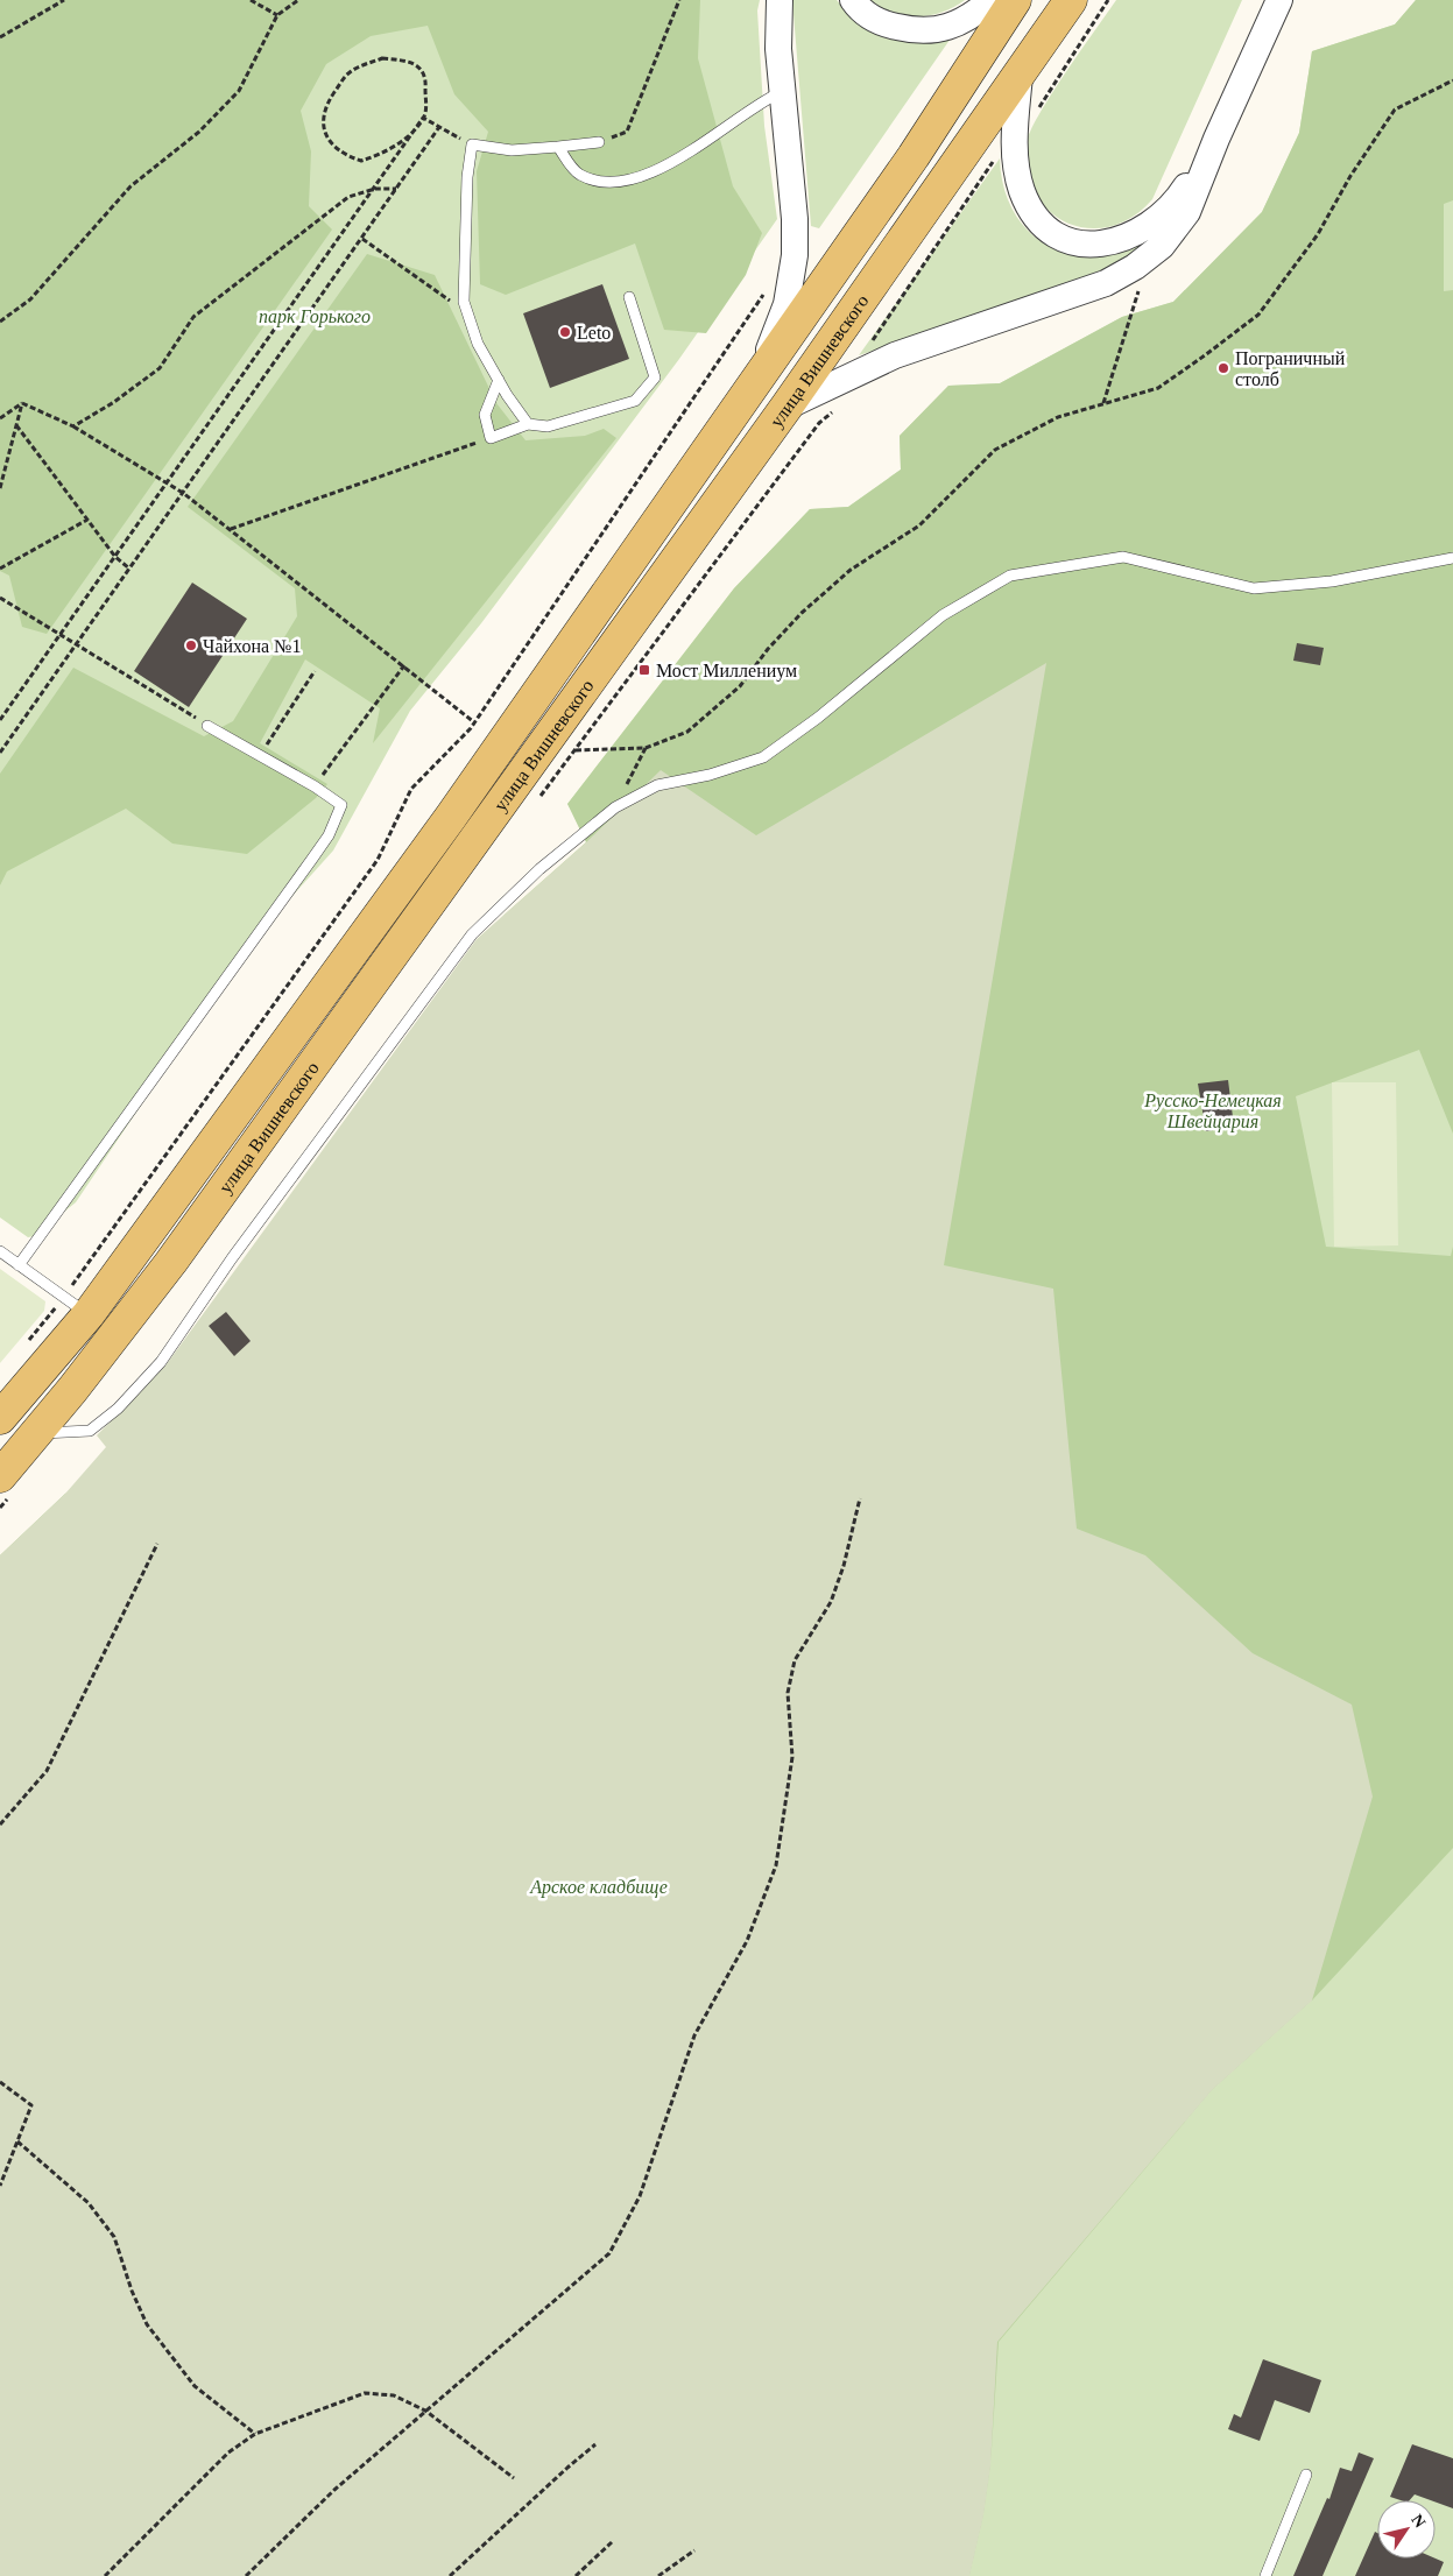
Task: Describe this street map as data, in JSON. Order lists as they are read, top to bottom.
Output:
{
  "streets": {
    "main road": ["улица Вишневского"]
  },
  "parks": ["парк Горького", "Русско-Немецкая Швейцария", "Арское кладбище"],
  "places": {
    "other": ["Leto", "Пограничный столб", "Чайхона №1"],
    "transit": ["Мост Миллениум"]
  },
  "north": "top right"
}
